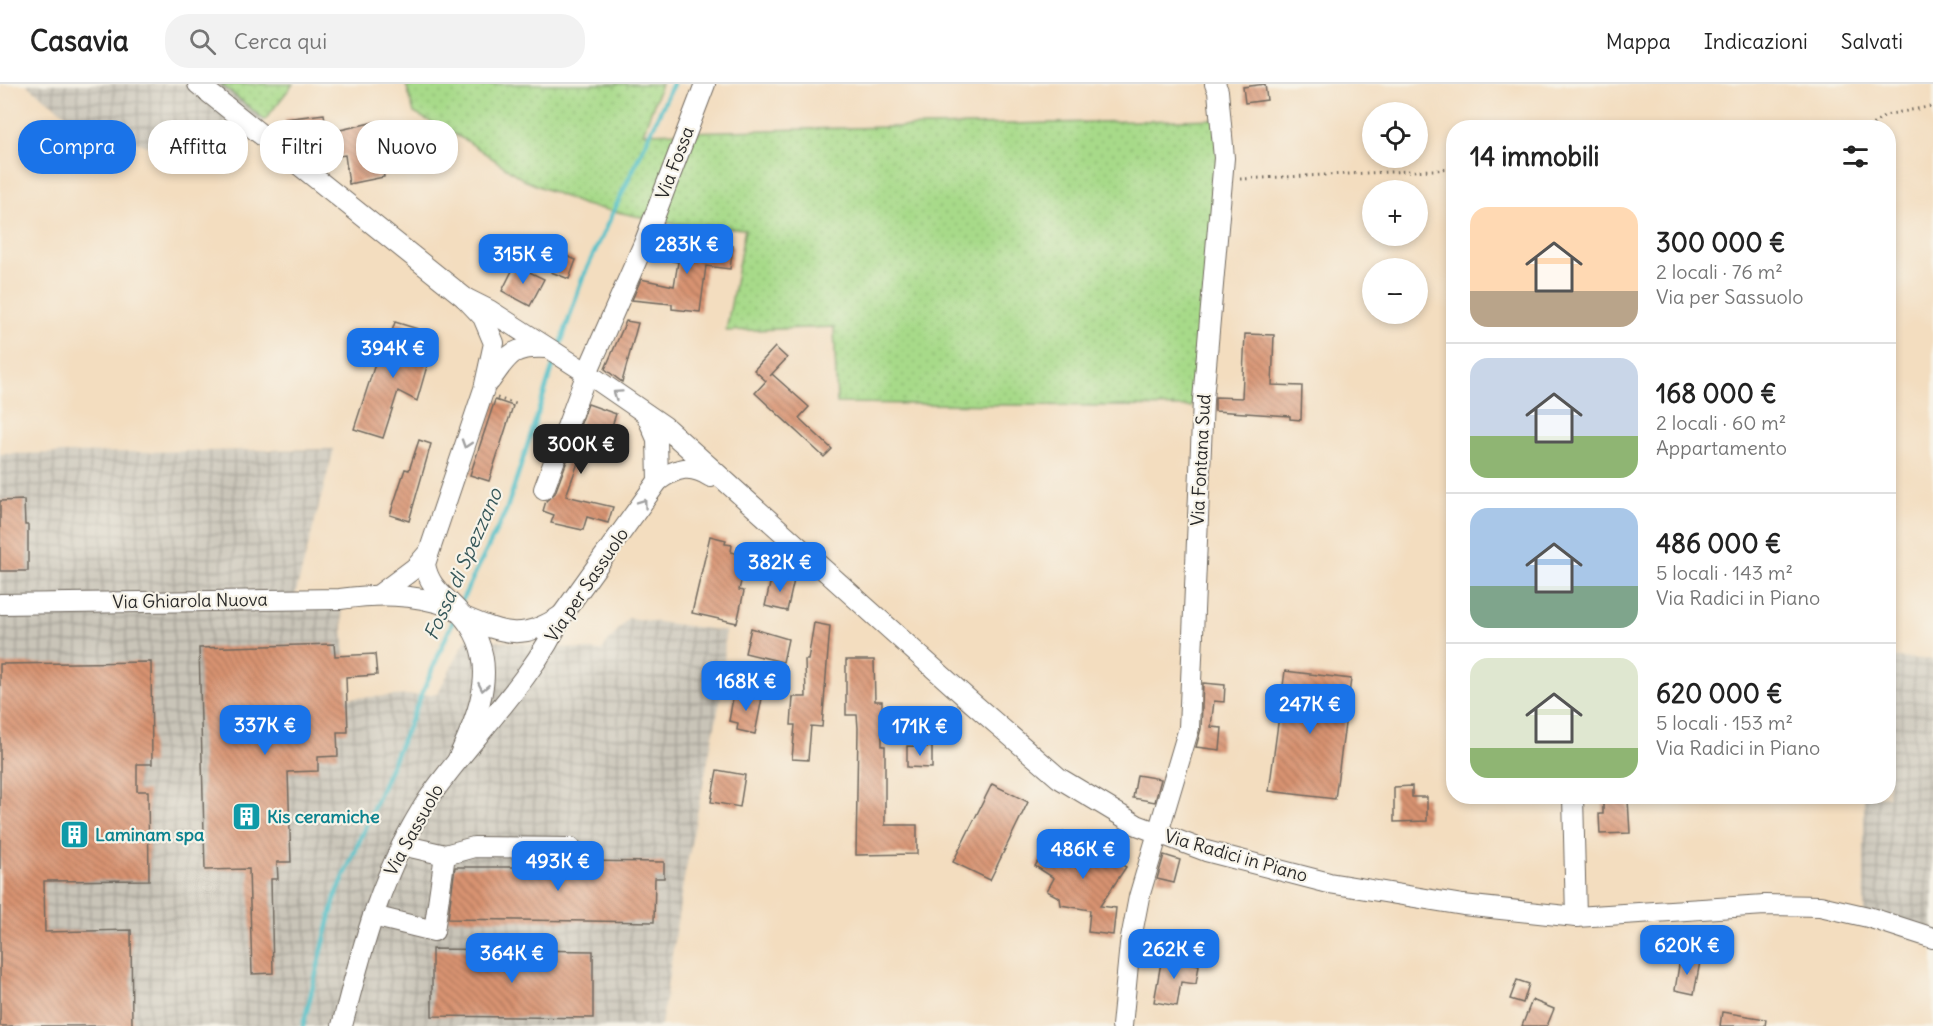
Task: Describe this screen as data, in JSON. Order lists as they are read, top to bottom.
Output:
{
  "streets": {
    "street": [
      "Via Fossa",
      "Via Fontana Sud",
      "Via per Sassuolo",
      "Via Ghiarola Nuova",
      "Via Sassuolo",
      "Via Radici in Piano"
    ]
  },
  "crossings": [
    ["Via Fossa", "Via Radici in Piano"],
    ["Via Fontana Sud", "Via Radici in Piano"],
    ["Via per Sassuolo", "Via Ghiarola Nuova"],
    ["Via per Sassuolo", "Via Sassuolo"]
  ],
  "water": ["Fossa di Spezzano"],
  "places": {
    "building": ["Kis ceramiche", "Laminam spa"]
  },
  "page": {
    "header": "Casavia",
    "search": "Cerca qui",
    "nav": ["Mappa", "Indicazioni", "Salvati"],
    "map_buttons": ["+", "−"],
    "chip": [
      "Compra",
      "Affitta",
      "Filtri",
      "Nuovo"
    ],
    "heading": "14 immobili",
    "list": [
      {
        "name": "300 000 €",
        "note": "2 locali · 76 m² · Via per Sassuolo"
      },
      {
        "name": "168 000 €",
        "note": "2 locali · 60 m² · Appartamento"
      },
      {
        "name": "486 000 €",
        "note": "5 locali · 143 m² · Via Radici in Piano"
      },
      {
        "name": "620 000 €",
        "note": "5 locali · 153 m² · Via Radici in Piano"
      }
    ],
    "price": [
      "283K €",
      "315K €",
      "394K €",
      "300K €",
      "382K €",
      "168K €",
      "247K €",
      "337K €",
      "171K €",
      "486K €",
      "493K €",
      "620K €",
      "262K €",
      "364K €"
    ]
  }
}
